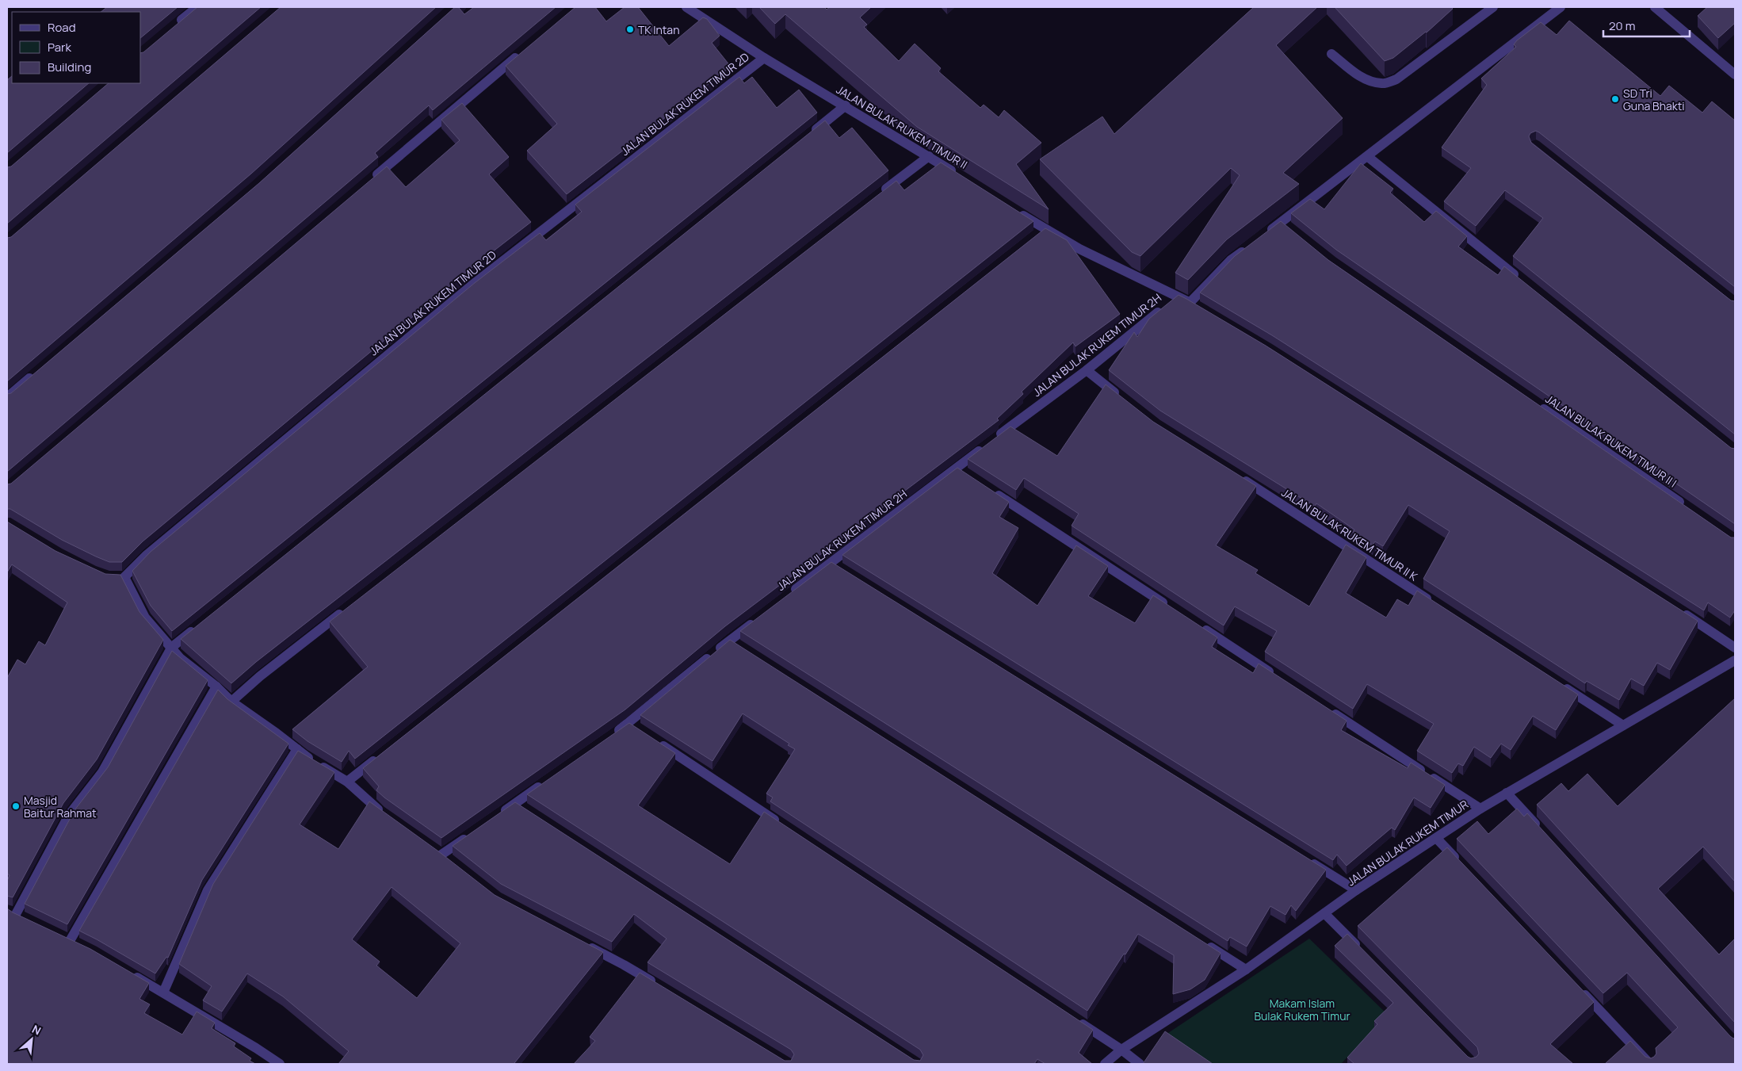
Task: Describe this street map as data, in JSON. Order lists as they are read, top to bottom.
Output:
{
  "streets": {
    "street": [
      "JALAN BULAK RUKEM TIMUR 2D",
      "JALAN BULAK RUKEM TIMUR II",
      "JALAN BULAK RUKEM TIMUR 2H",
      "JALAN BULAK RUKEM TIMUR II I",
      "JALAN BULAK RUKEM TIMUR II K",
      "JALAN BULAK RUKEM TIMUR"
    ]
  },
  "crossings": [
    ["JALAN BULAK RUKEM TIMUR 2D", "JALAN BULAK RUKEM TIMUR II"]
  ],
  "parks": ["Makam Islam Bulak Rukem Timur"],
  "places": ["TK Intan", "SD Tri Guna Bhakti", "Masjid Baitur Rahmat"],
  "legend": ["Road", "Park", "Building"],
  "scale_bar": "20 m",
  "north": "top right"
}
